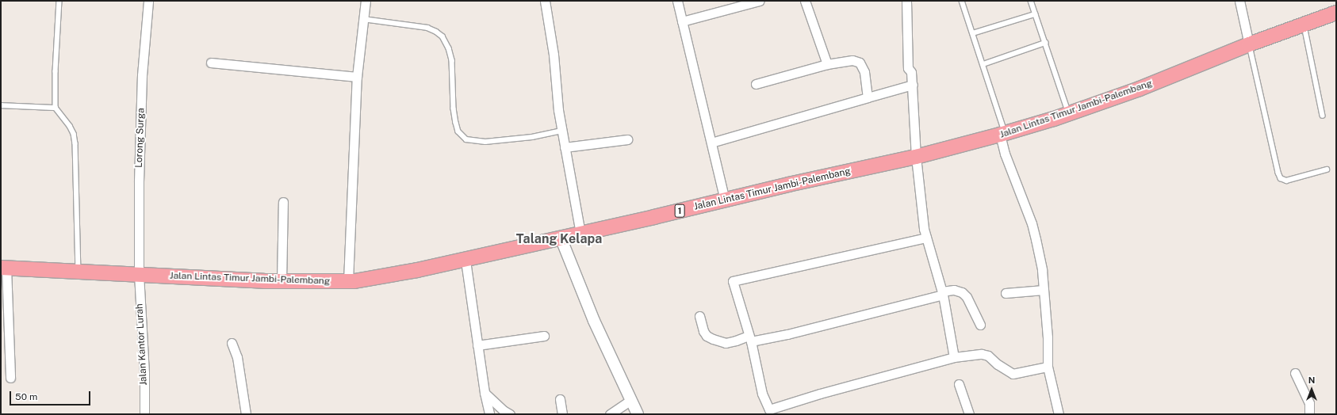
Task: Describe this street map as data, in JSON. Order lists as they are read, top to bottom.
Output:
{
  "streets": {
    "highway": ["Jalan Lintas Timur Jambi-Palembang", "1"],
    "street": ["Lorong Surga", "Jalan Kantor Lurah"]
  },
  "crossings": [
    ["Jalan Lintas Timur Jambi-Palembang", "Lorong Surga"],
    ["Jalan Lintas Timur Jambi-Palembang", "Jalan Kantor Lurah"],
    ["Lorong Surga", "Jalan Kantor Lurah"]
  ],
  "districts": ["Talang Kelapa"],
  "scale_bar": "50 m",
  "north": "top"
}
